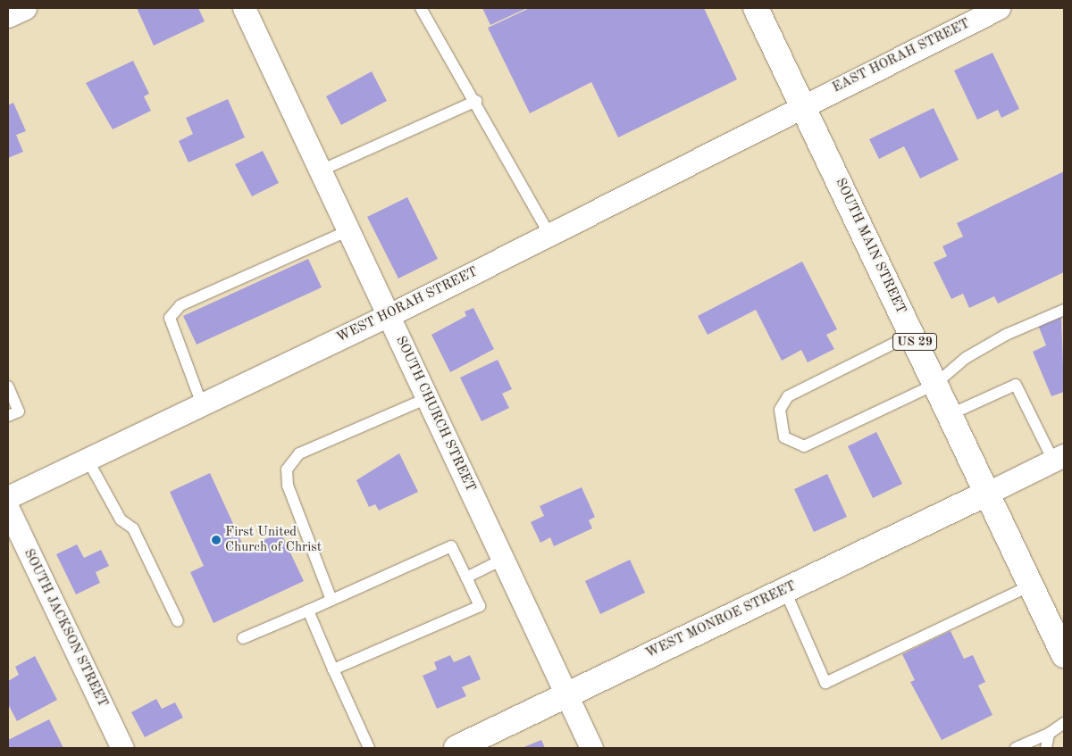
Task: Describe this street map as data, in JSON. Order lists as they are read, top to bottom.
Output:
{
  "streets": {
    "main road": ["SOUTH MAIN STREET", "US 29", "WEST MONROE STREET"],
    "street": [
      "EAST HORAH STREET",
      "WEST HORAH STREET",
      "SOUTH CHURCH STREET",
      "SOUTH JACKSON STREET"
    ]
  },
  "crossings": [
    ["EAST HORAH STREET", "SOUTH MAIN STREET"],
    ["EAST HORAH STREET", "WEST HORAH STREET"],
    ["SOUTH MAIN STREET", "WEST HORAH STREET"],
    ["SOUTH MAIN STREET", "WEST MONROE STREET"],
    ["WEST HORAH STREET", "SOUTH CHURCH STREET"],
    ["SOUTH CHURCH STREET", "WEST MONROE STREET"]
  ],
  "places": ["First United Church of Christ"]
}
